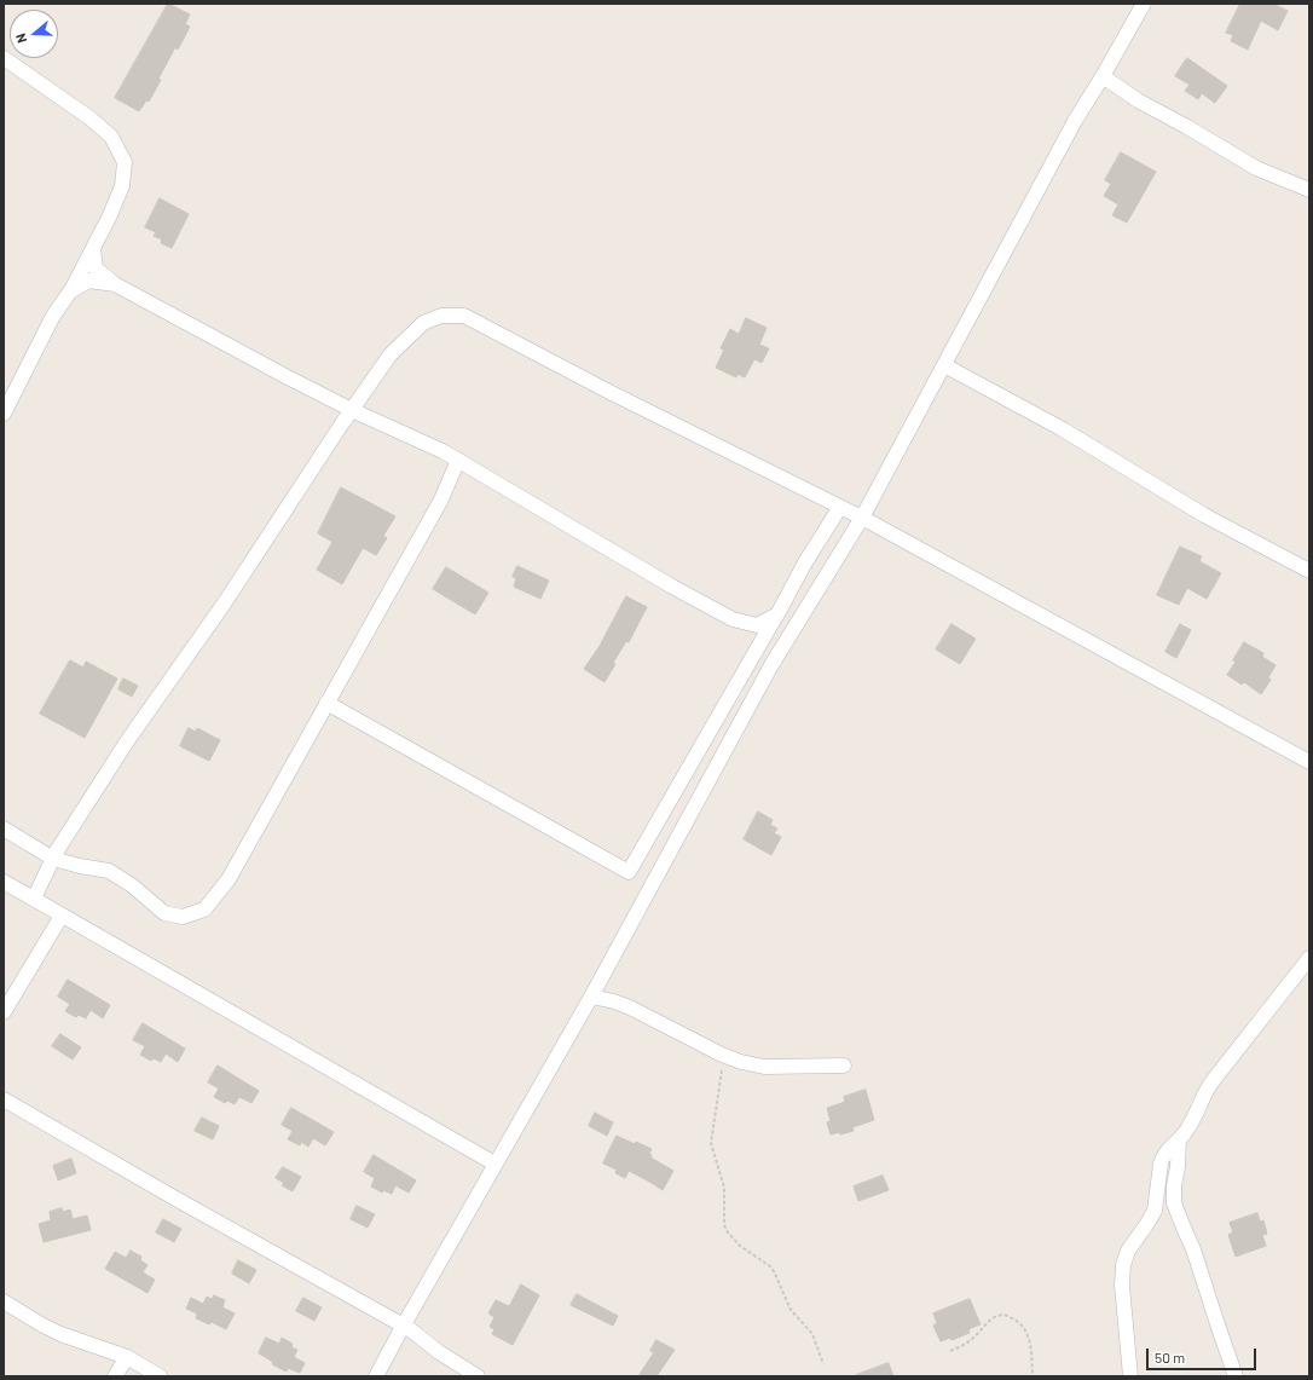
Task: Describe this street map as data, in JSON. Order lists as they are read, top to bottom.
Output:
{
  "scale_bar": "50 m",
  "north": "left"
}
